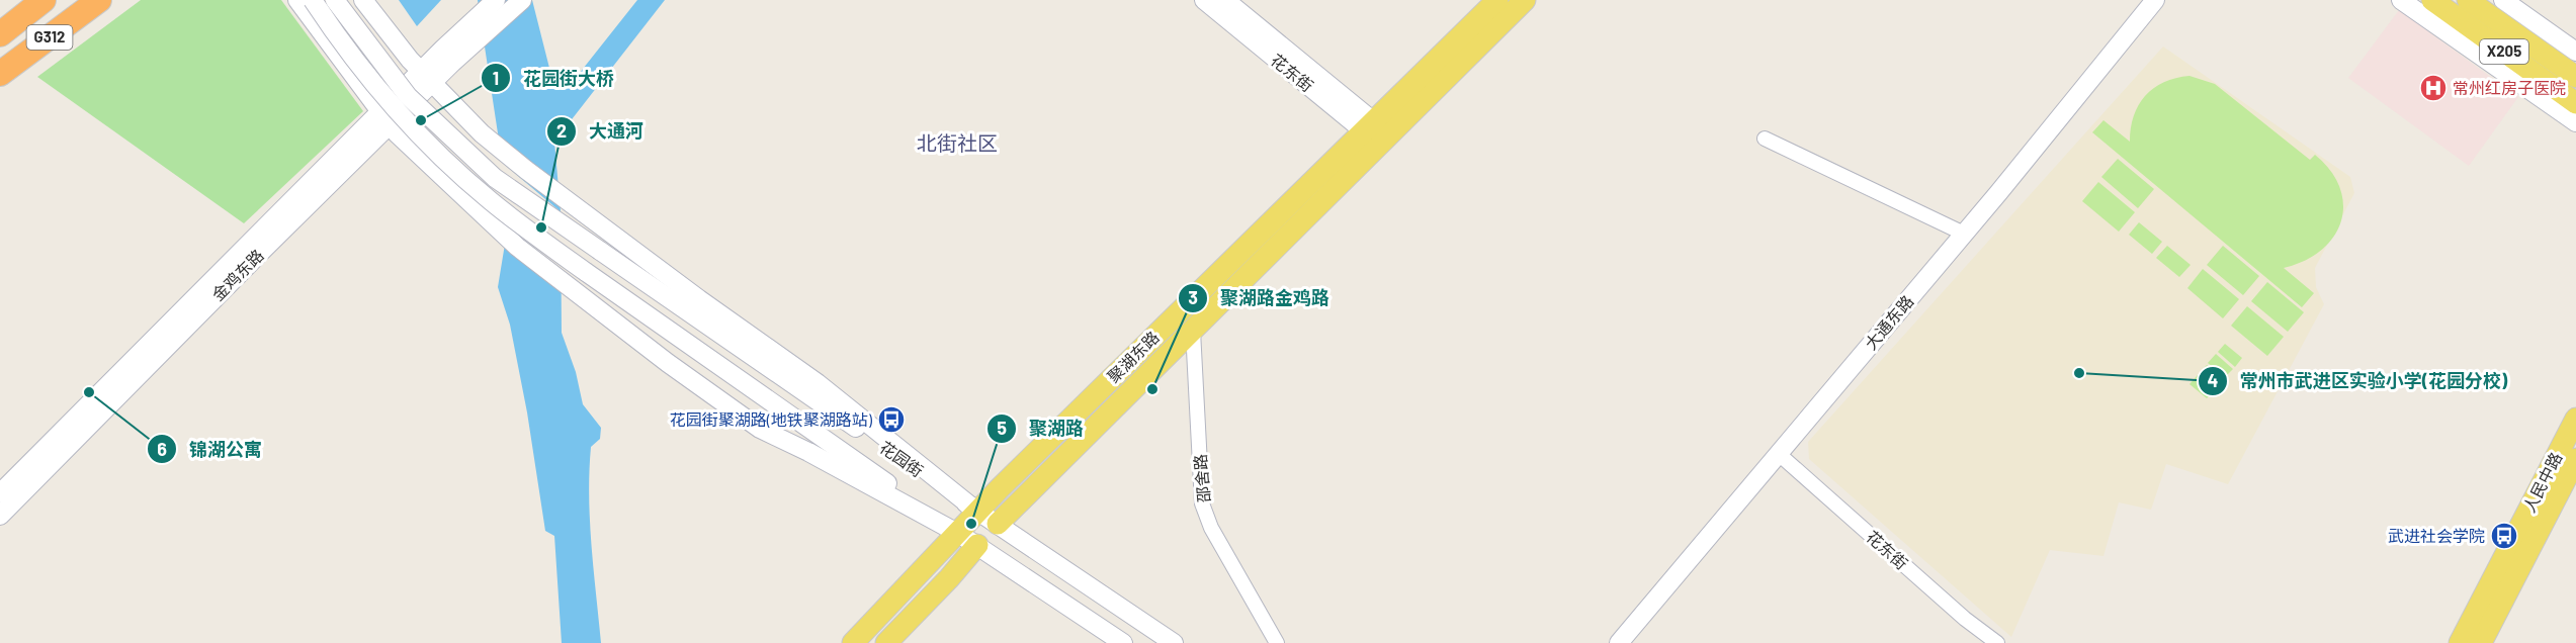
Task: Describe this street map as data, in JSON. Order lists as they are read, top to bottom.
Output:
{
  "streets": {
    "highway": ["G312"],
    "main road": [
      "X205",
      "花东街",
      "金鸡东路",
      "大通东路",
      "聚湖东路",
      "花园街",
      "人民中路"
    ],
    "street": ["邵舍路"]
  },
  "crossings": [
    ["花东街", "大通东路"],
    ["花东街", "聚湖东路"],
    ["聚湖东路", "花园街"],
    ["聚湖东路", "邵舍路"]
  ],
  "districts": ["北街社区"],
  "places": {
    "hospital": ["常州红房子医院"],
    "other": [
      "花园街大桥",
      "大通河",
      "常州市武进区实验小学(花园分校)",
      "聚湖路金鸡路",
      "锦湖公寓",
      "聚湖路"
    ],
    "bus stop": ["花园街聚湖路(地铁聚湖路站)", "武进社会学院"]
  }
}
